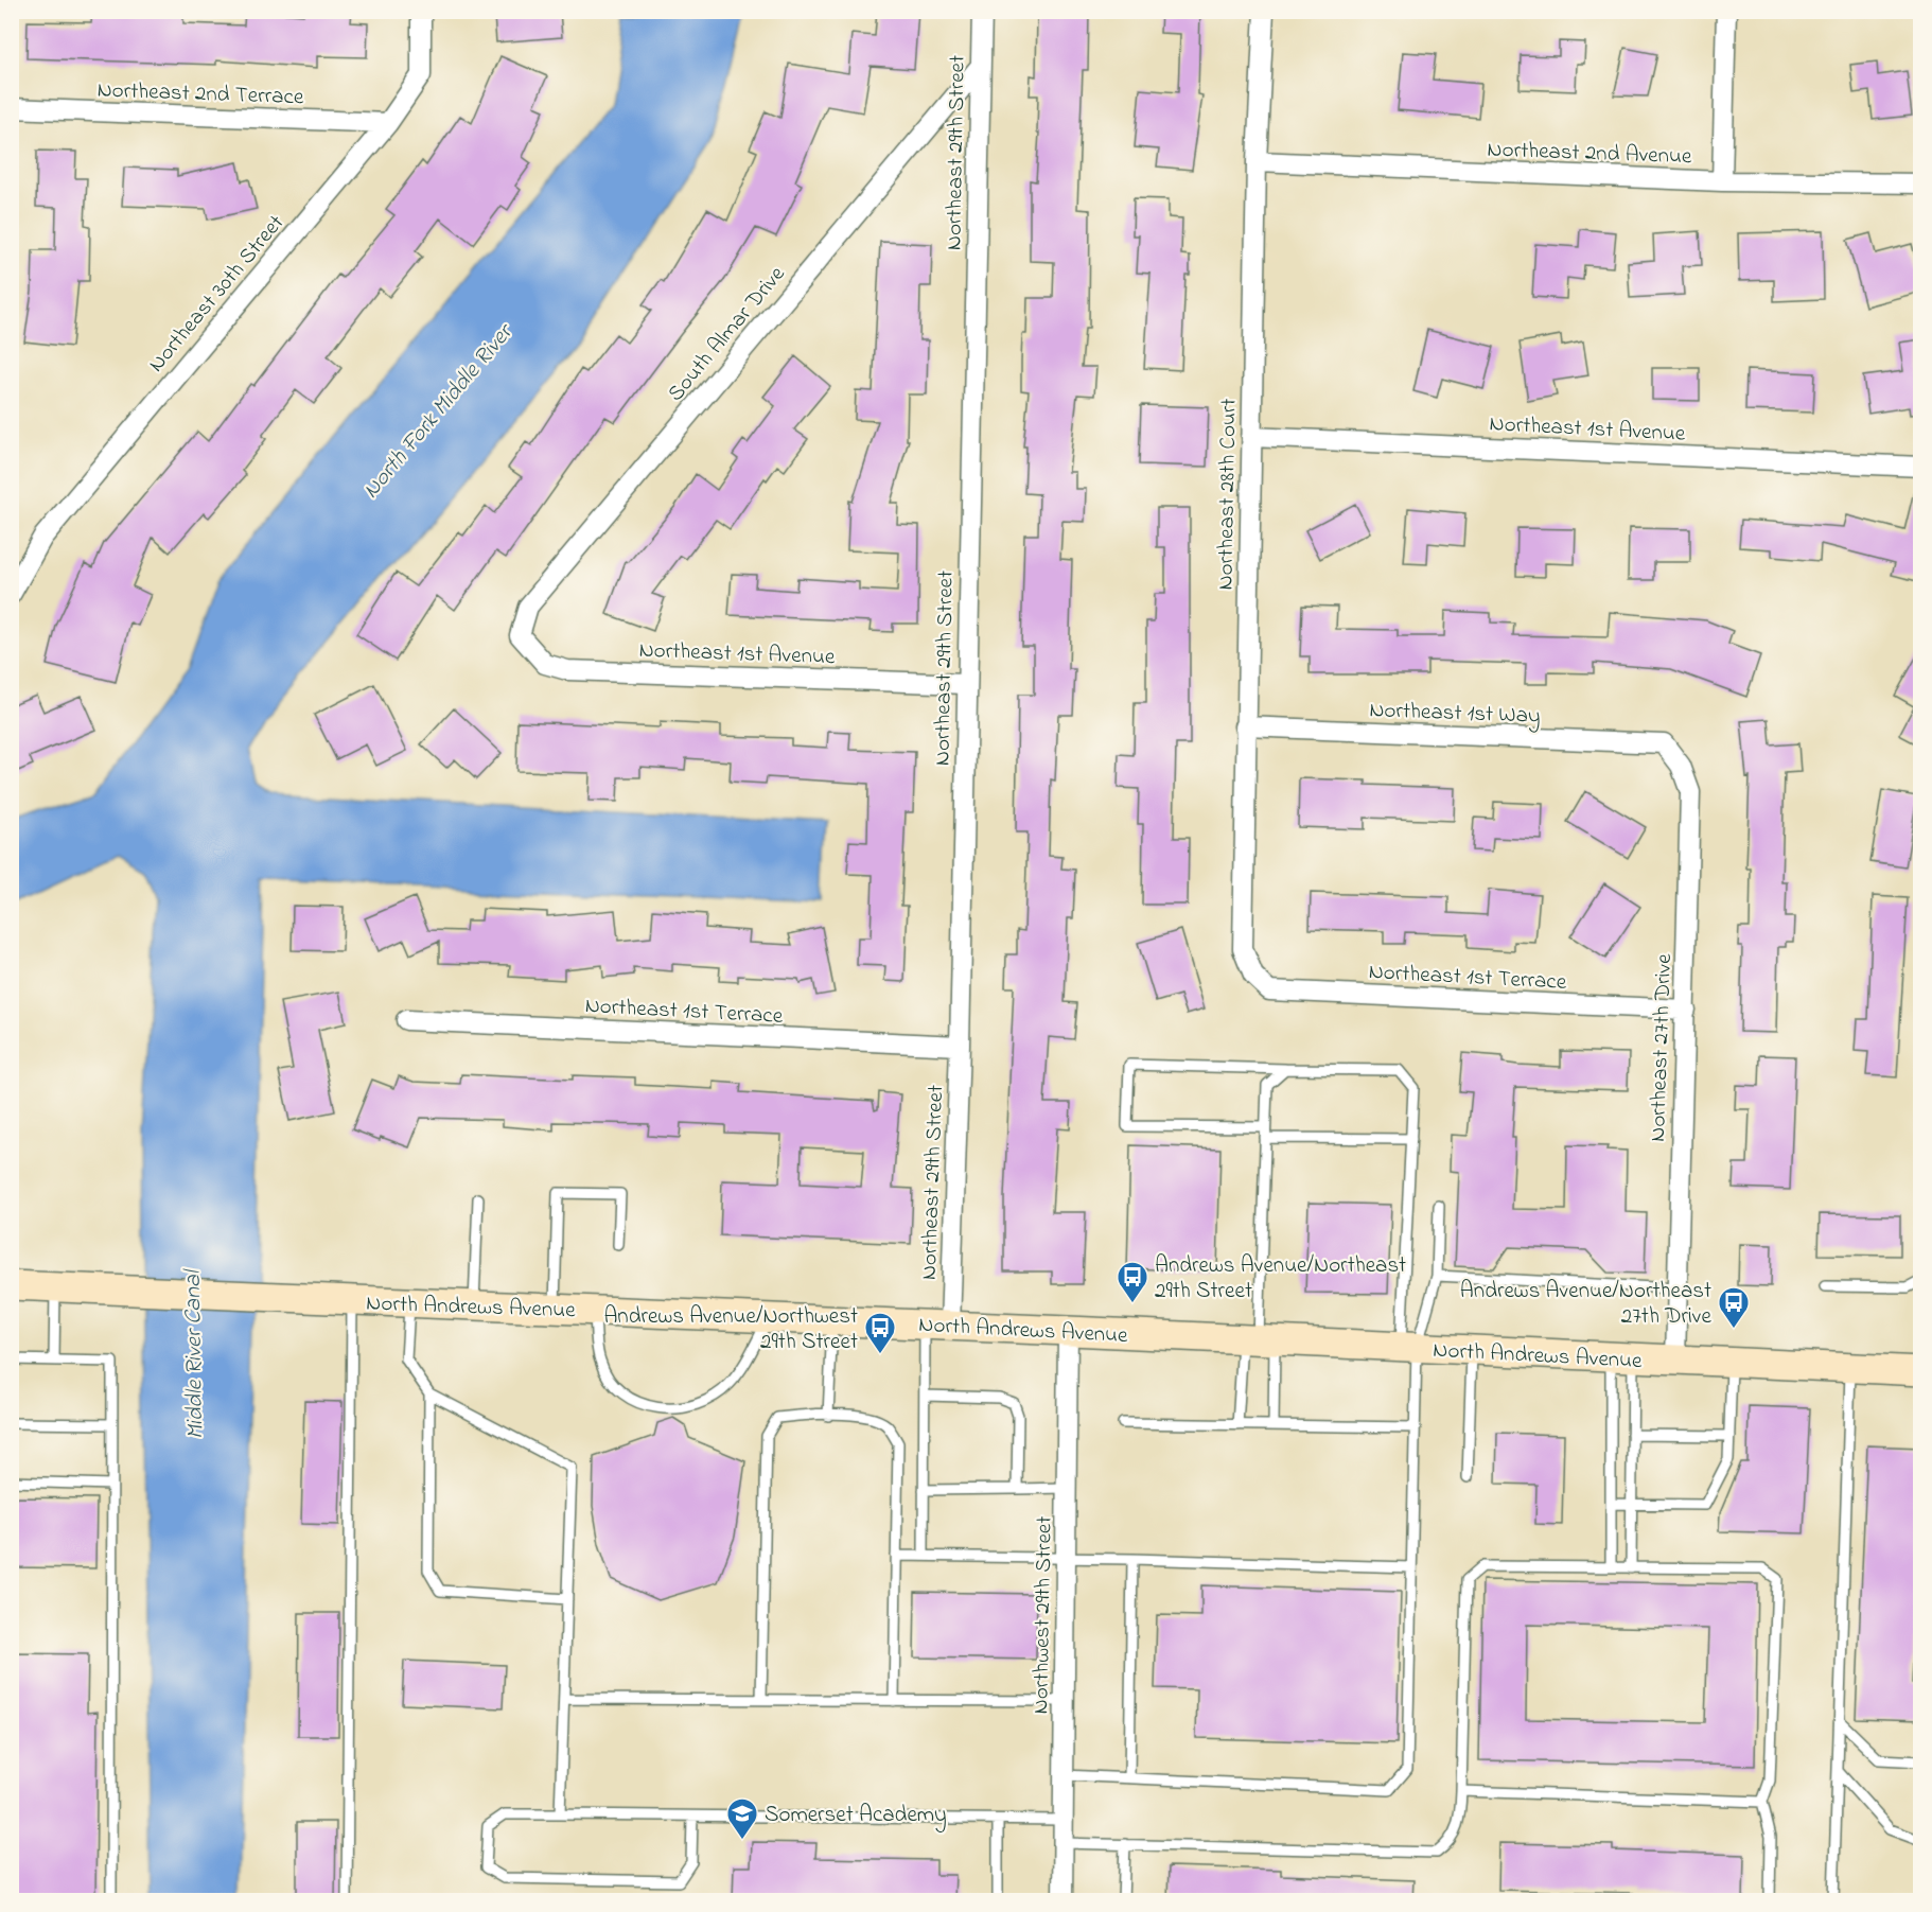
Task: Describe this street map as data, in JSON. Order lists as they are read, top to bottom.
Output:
{
  "streets": {
    "main road": ["North Andrews Avenue"],
    "street": [
      "Northeast 2nd Terrace",
      "Northeast 2nd Avenue",
      "Northeast 29th Street",
      "Northeast 30th Street",
      "South Almar Drive",
      "Northeast 1st Avenue",
      "Northeast 28th Court",
      "Northeast 1st Way",
      "Northeast 1st Terrace",
      "Northeast 27th Drive",
      "Northwest 29th Street"
    ]
  },
  "crossings": [
    ["Northeast 2nd Terrace", "Northeast 30th Street"],
    ["Northeast 2nd Avenue", "Northeast 28th Court"],
    ["Northeast 29th Street", "South Almar Drive"],
    ["Northeast 29th Street", "Northeast 1st Avenue"],
    ["Northeast 29th Street", "Northeast 1st Terrace"],
    ["Northeast 29th Street", "North Andrews Avenue"],
    ["South Almar Drive", "Northeast 1st Avenue"],
    ["Northeast 1st Avenue", "Northeast 28th Court"],
    ["Northeast 28th Court", "Northeast 1st Way"],
    ["Northeast 28th Court", "Northeast 1st Terrace"],
    ["Northeast 1st Way", "Northeast 27th Drive"],
    ["Northeast 1st Terrace", "Northeast 27th Drive"],
    ["Northeast 27th Drive", "North Andrews Avenue"],
    ["North Andrews Avenue", "Northwest 29th Street"]
  ],
  "water": ["North Fork Middle River", "Middle River Canal"],
  "places": {
    "bus stop": ["Andrews Avenue/Northeast 29th Street", "Andrews Avenue/Northeast 27th Drive", "Andrews Avenue/Northwest 29th Street"],
    "school or university": ["Somerset Academy"]
  }
}
